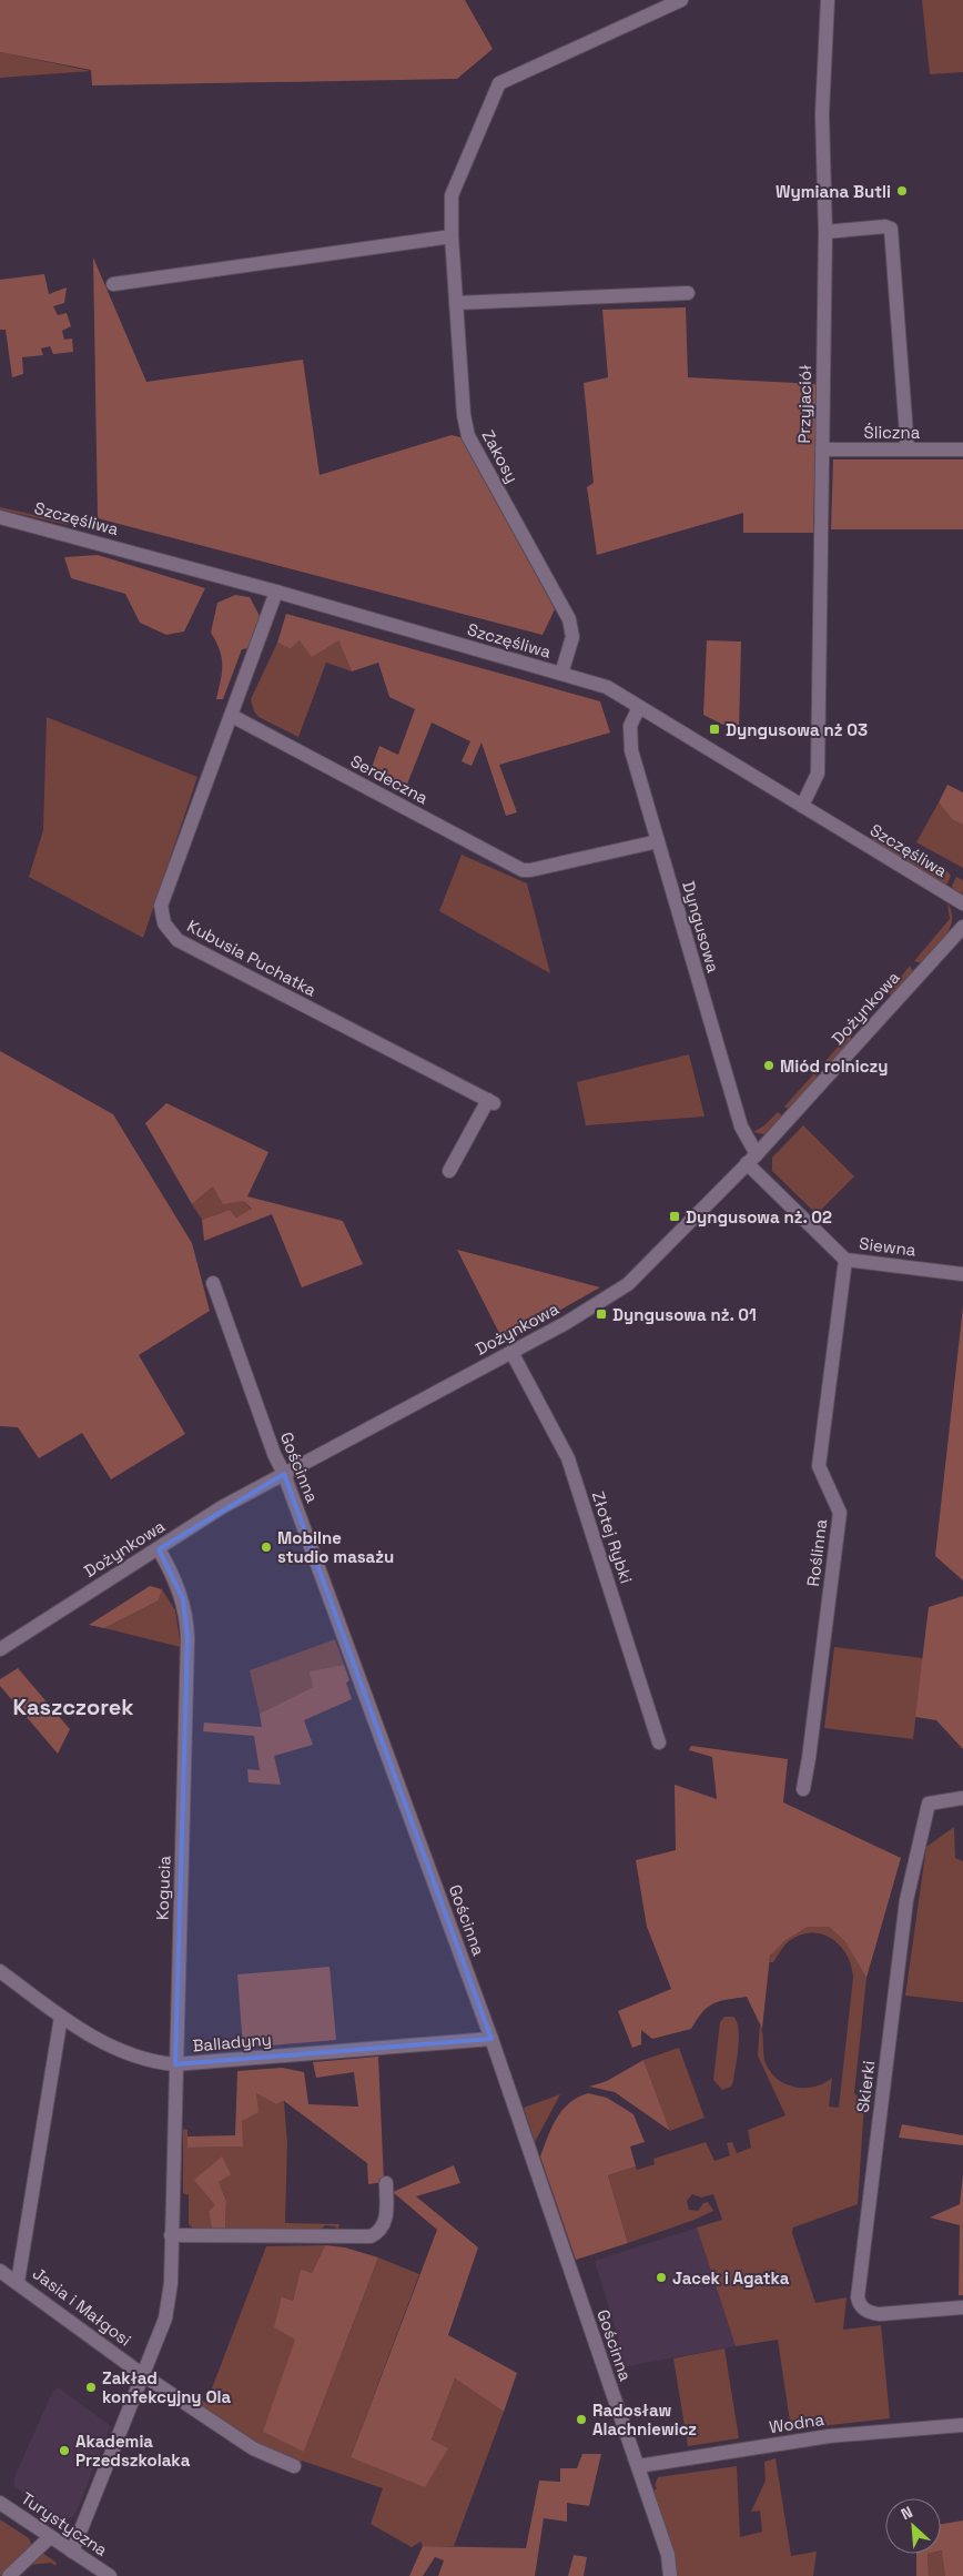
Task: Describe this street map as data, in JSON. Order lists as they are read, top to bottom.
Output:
{
  "streets": {
    "street": [
      "Przyjaciół",
      "Śliczna",
      "Zakosy",
      "Szczęśliwa",
      "Serdeczna",
      "Dyngusowa",
      "Kubusia Puchatka",
      "Dożynkowa",
      "Siewna",
      "Gościnna",
      "Złotej Rybki",
      "Roślinna",
      "Kogucia",
      "Balladyny",
      "Skierki",
      "Jasia i Małgosi",
      "Wodna",
      "Turystyczna"
    ]
  },
  "crossings": [
    ["Przyjaciół", "Śliczna"],
    ["Przyjaciół", "Szczęśliwa"],
    ["Zakosy", "Szczęśliwa"],
    ["Szczęśliwa", "Dyngusowa"],
    ["Serdeczna", "Dyngusowa"],
    ["Serdeczna", "Kubusia Puchatka"],
    ["Dyngusowa", "Dożynkowa"],
    ["Dyngusowa", "Siewna"],
    ["Dożynkowa", "Siewna"],
    ["Dożynkowa", "Gościnna"],
    ["Dożynkowa", "Złotej Rybki"],
    ["Dożynkowa", "Kogucia"],
    ["Siewna", "Roślinna"],
    ["Gościnna", "Balladyny"],
    ["Gościnna", "Wodna"],
    ["Kogucia", "Balladyny"],
    ["Kogucia", "Jasia i Małgosi"],
    ["Kogucia", "Turystyczna"],
    ["Balladyny", "Jasia i Małgosi"]
  ],
  "districts": ["Kaszczorek"],
  "places": {
    "other": [
      "Wymiana Butli",
      "Miód rolniczy",
      "Mobilne studio masażu",
      "Jacek i Agatka",
      "Zakład konfekcyjny Ola",
      "Radosław Alachniewicz",
      "Akademia Przedszkolaka"
    ],
    "transit": ["Dyngusowa nż 03", "Dyngusowa nż. 02", "Dyngusowa nż. 01"]
  },
  "north": "top left"
}
